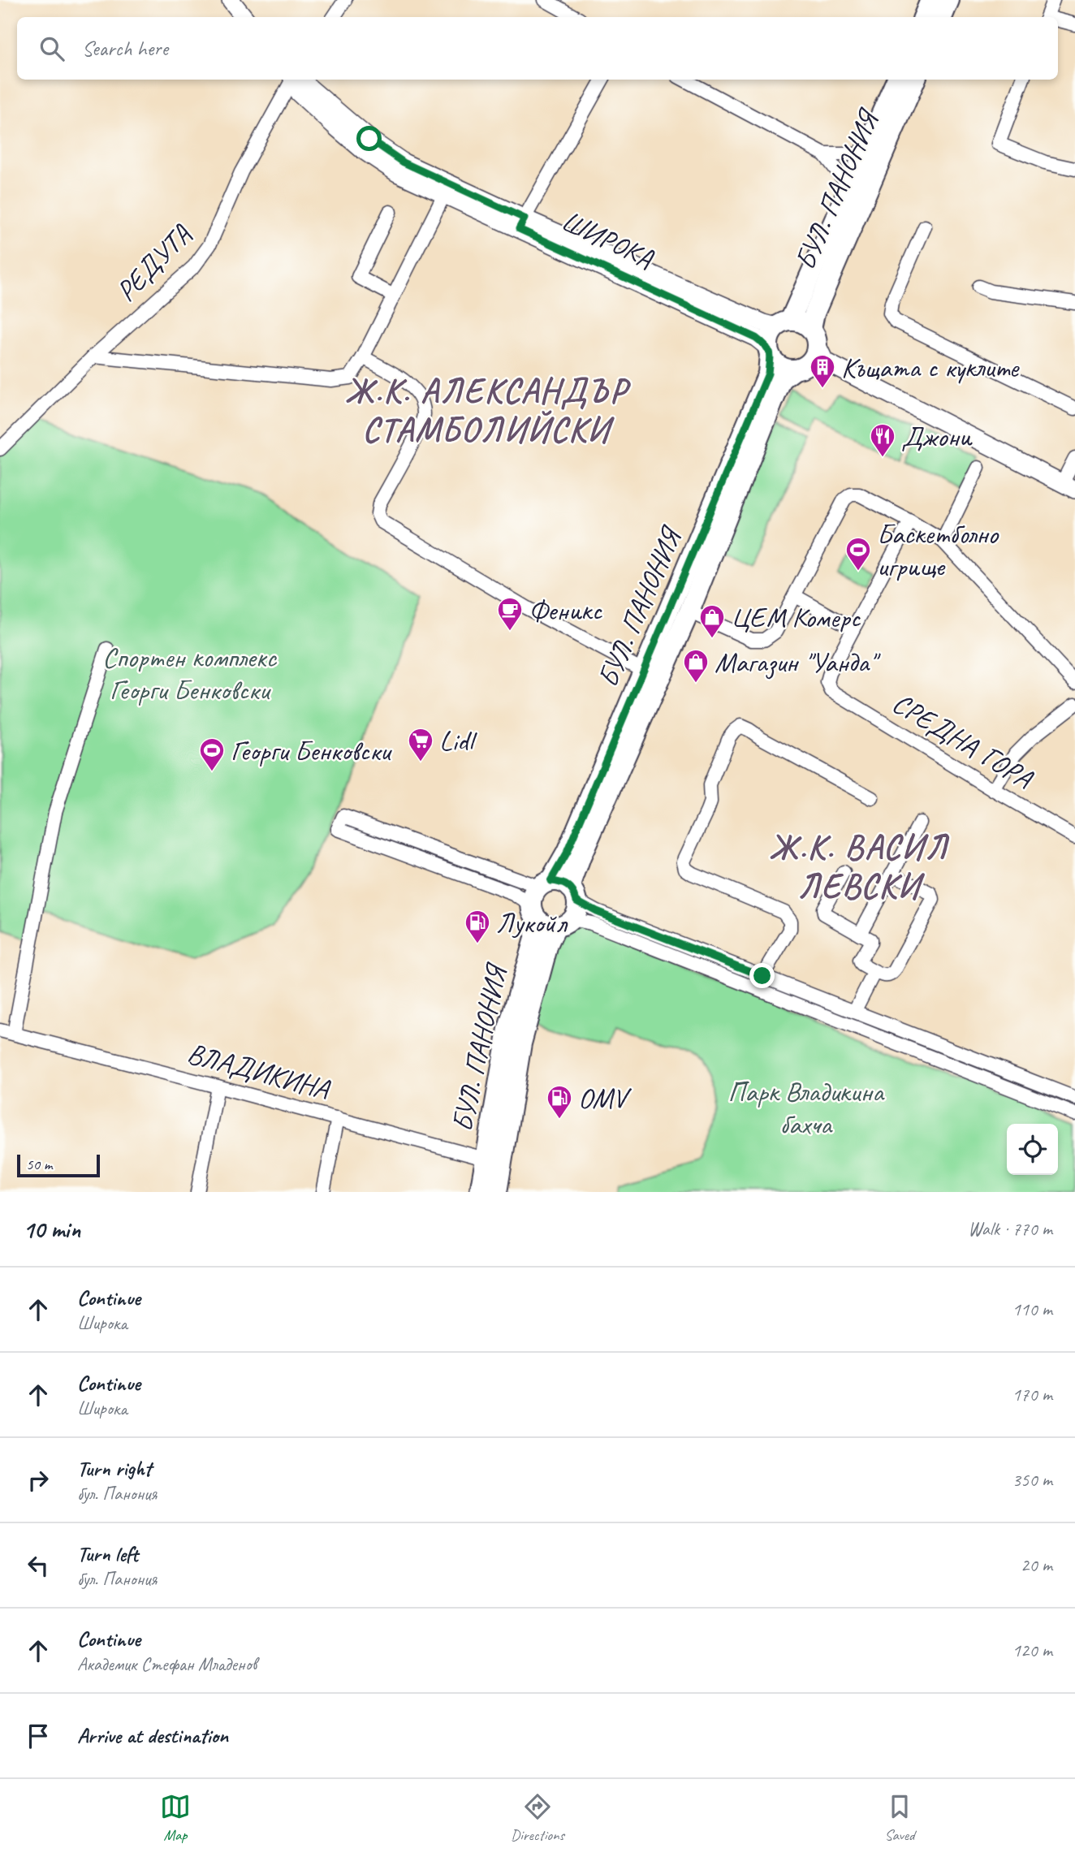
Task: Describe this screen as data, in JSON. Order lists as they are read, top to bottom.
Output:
{
  "streets": {
    "main road": ["БУЛ. ПАНОНИЯ", "ШИРОКА"],
    "street": ["РЕДУТА", "СРЕДНА ГОРА", "ВЛАДИКИНА"]
  },
  "crossings": [
    ["БУЛ. ПАНОНИЯ", "ШИРОКА"],
    ["БУЛ. ПАНОНИЯ", "ВЛАДИКИНА"]
  ],
  "districts": ["Ж.К. АЛЕКСАНДЪР СТАМБОЛИЙСКИ", "Ж.К. ВАСИЛ ЛЕВСКИ"],
  "parks": ["Спортен комплекс Георги Бенковски", "Парк Владикина бахча"],
  "places": {
    "building": ["Къщата с куклите"],
    "restaurant": ["Джони"],
    "sports": ["Баскетболно игрище", "Георги Бенковски"],
    "cafe": ["Феникс"],
    "shop": ["ЦЕМ Комерс", "Магазин \"Уанда\""],
    "supermarket": ["Lidl"],
    "fuel station": ["Лукойл", "OMV"]
  },
  "scale_bar": "50 m",
  "page": {
    "search": "Search here",
    "scale": "50 m",
    "heading": ["10 min", "Walk · 770 m"],
    "list": [
      ["Continue", "Широка", "110 m"],
      ["Continue", "Широка", "170 m"],
      ["Turn right", "бул. Панония", "350 m"],
      ["Turn left", "бул. Панония", "20 m"],
      ["Continue", "Академик Стефан Младенов", "120 m"],
      "Arrive at destination"
    ],
    "nav": ["Map", "Directions", "Saved"]
  }
}
